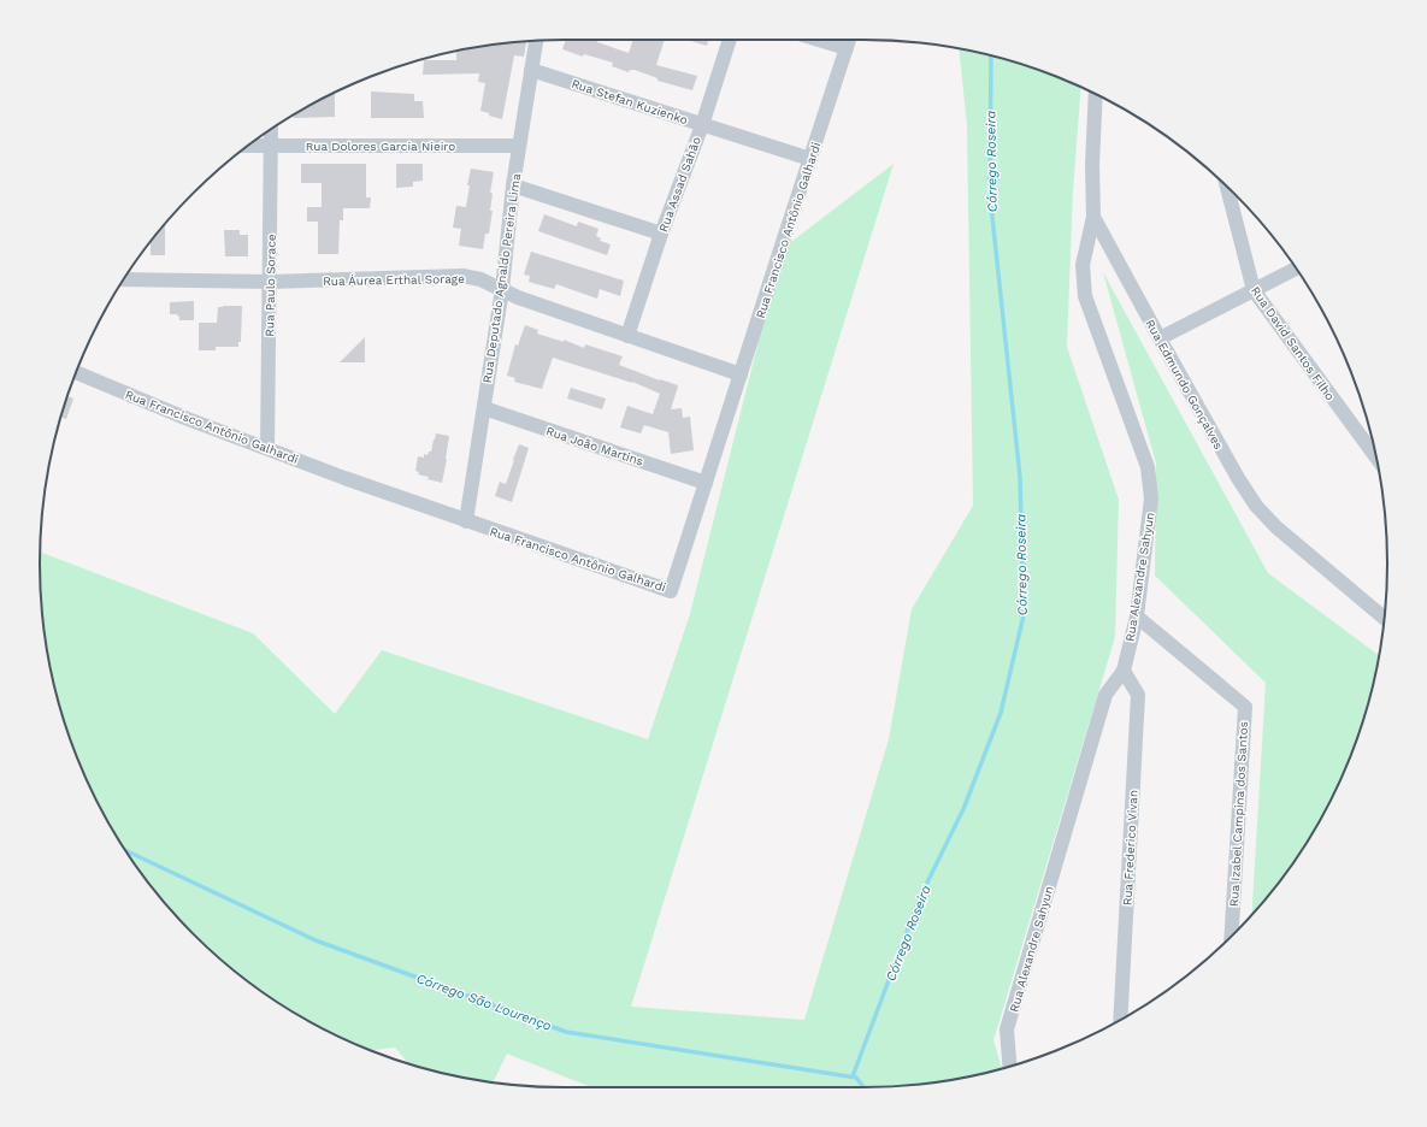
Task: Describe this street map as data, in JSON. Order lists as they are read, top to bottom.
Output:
{
  "streets": {
    "street": [
      "Rua Stefan Kuzienko",
      "Rua Dolores Garcia Nieiro",
      "Rua Assad Sahão",
      "Rua Francisco Antônio Galhardi",
      "Rua Deputado Agnaldo Pereira Lima",
      "Rua Áurea Erthal Sorage",
      "Rua Paulo Sorace",
      "Rua David Santos Filho",
      "Rua Edmundo Gonçalves",
      "Rua João Martins",
      "Rua Alexandre Sahyun",
      "Rua Izabel Campina dos Santos",
      "Rua Frederico Vivan"
    ]
  },
  "crossings": [
    ["Rua Stefan Kuzienko", "Rua Assad Sahão"],
    ["Rua Stefan Kuzienko", "Rua Francisco Antônio Galhardi"],
    ["Rua Stefan Kuzienko", "Rua Deputado Agnaldo Pereira Lima"],
    ["Rua Dolores Garcia Nieiro", "Rua Deputado Agnaldo Pereira Lima"],
    ["Rua Dolores Garcia Nieiro", "Rua Paulo Sorace"],
    ["Rua Assad Sahão", "Rua Áurea Erthal Sorage"],
    ["Rua Francisco Antônio Galhardi", "Rua Deputado Agnaldo Pereira Lima"],
    ["Rua Francisco Antônio Galhardi", "Rua Áurea Erthal Sorage"],
    ["Rua Francisco Antônio Galhardi", "Rua Paulo Sorace"],
    ["Rua Francisco Antônio Galhardi", "Rua João Martins"],
    ["Rua Deputado Agnaldo Pereira Lima", "Rua Áurea Erthal Sorage"],
    ["Rua Deputado Agnaldo Pereira Lima", "Rua João Martins"],
    ["Rua Áurea Erthal Sorage", "Rua Paulo Sorace"],
    ["Rua Edmundo Gonçalves", "Rua Alexandre Sahyun"],
    ["Rua Alexandre Sahyun", "Rua Izabel Campina dos Santos"],
    ["Rua Alexandre Sahyun", "Rua Frederico Vivan"]
  ],
  "water": ["Córrego Roseira", "Córrego São Lourenço"]
}
